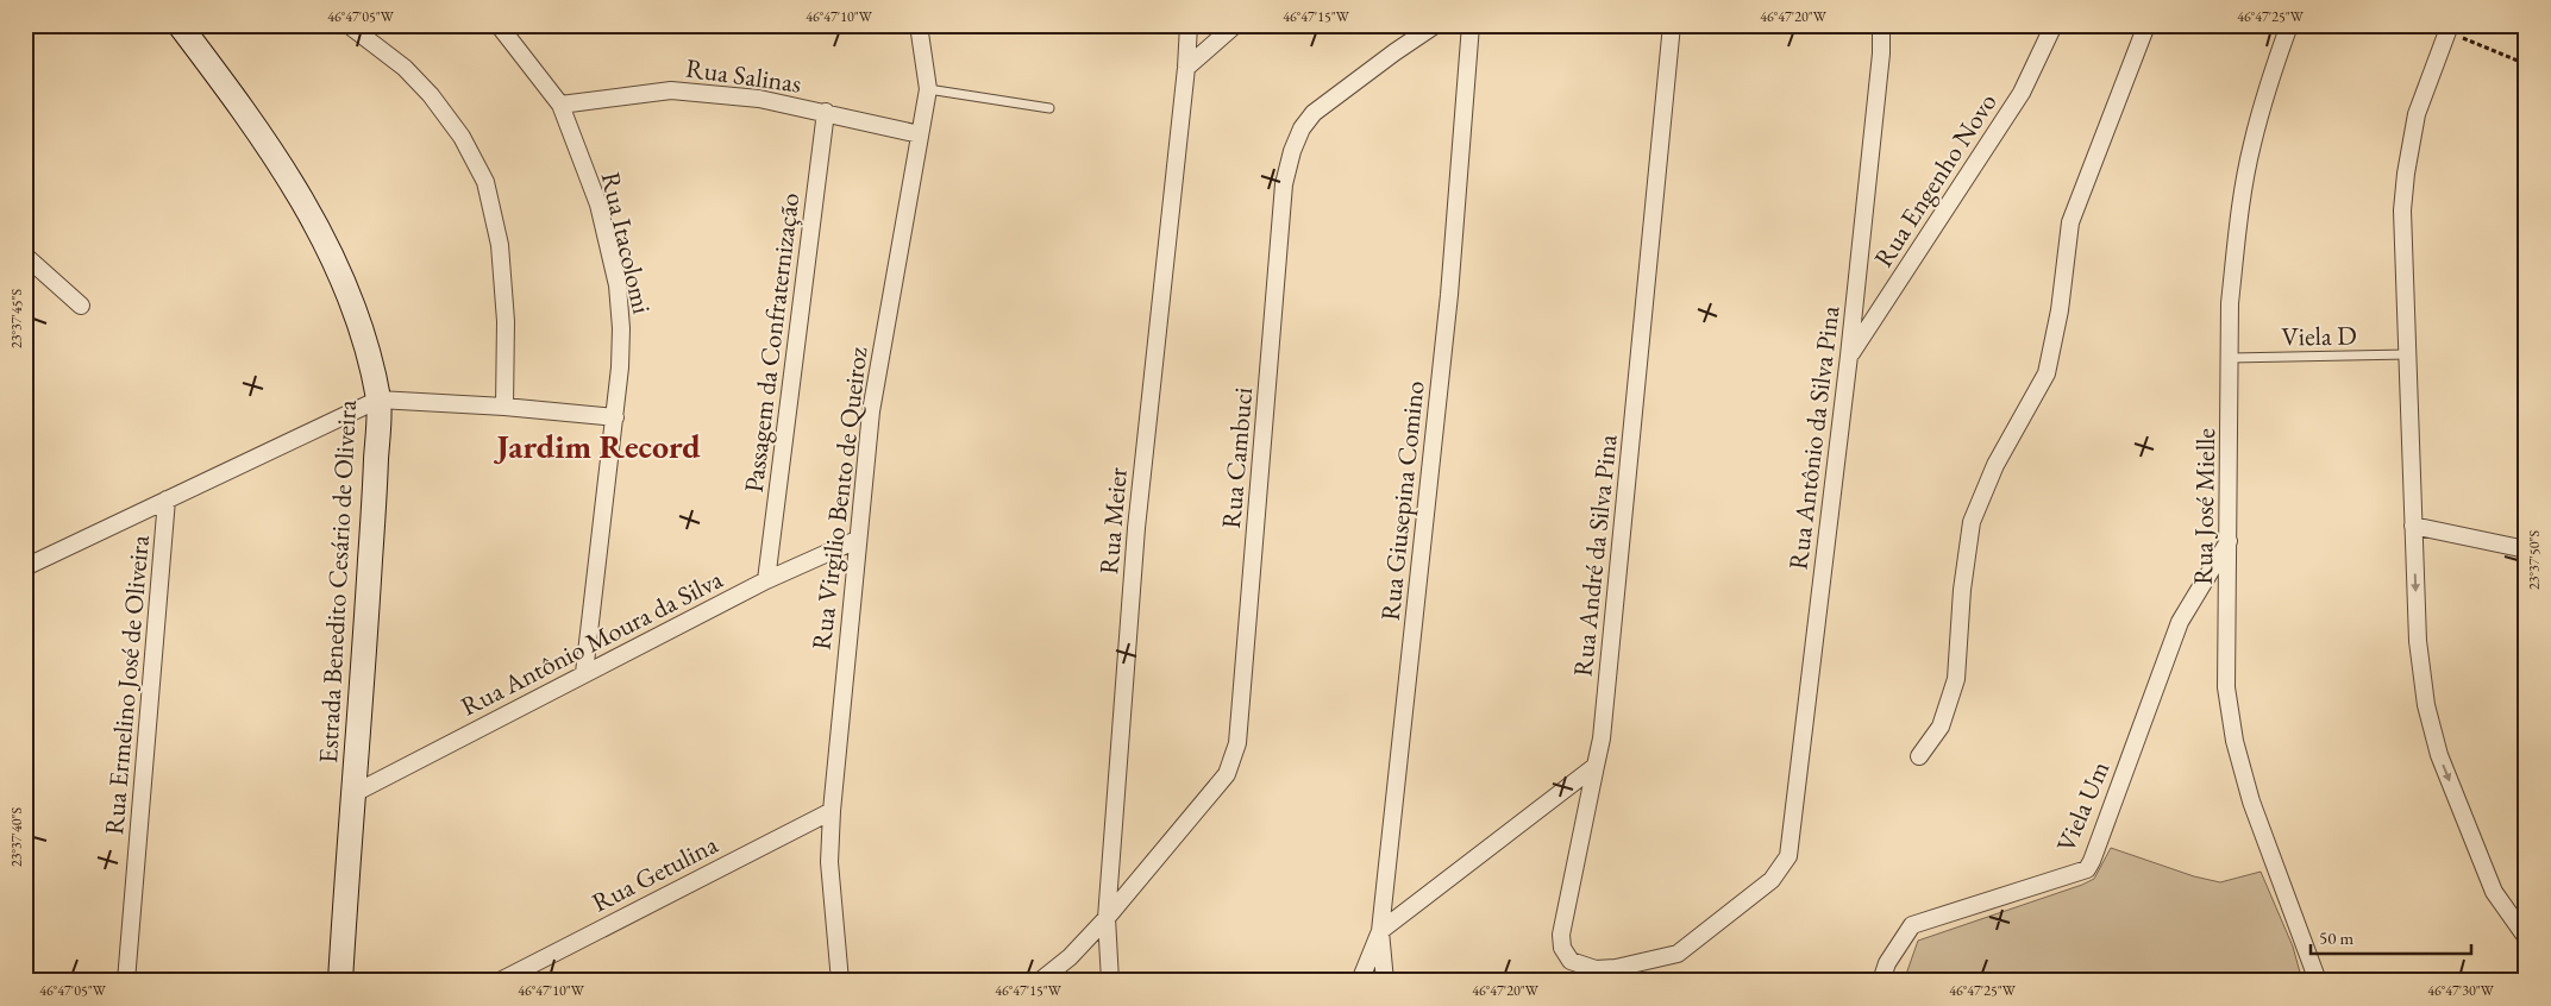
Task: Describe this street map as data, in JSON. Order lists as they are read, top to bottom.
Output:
{
  "streets": {
    "main road": ["Estrada Benedito Cesário de Oliveira"],
    "street": [
      "Rua Salinas",
      "Rua Engenho Novo",
      "Rua Itacolomi",
      "Passagem da Confraternização",
      "Rua Antônio da Silva Pina",
      "Rua Cambuci",
      "Rua Virgilio Bento de Queiroz",
      "Rua Giusepina Comino",
      "Rua José Mielle",
      "Rua Meier",
      "Rua André da Silva Pina",
      "Rua Antônio Moura da Silva",
      "Rua Ermelino José de Oliveira",
      "Viela Um",
      "Rua Getulina"
    ],
    "lane": ["Viela D"]
  },
  "crossings": [
    ["Rua Salinas", "Rua Itacolomi"],
    ["Rua Salinas", "Passagem da Confraternização"],
    ["Rua Salinas", "Rua Virgilio Bento de Queiroz"],
    ["Rua Engenho Novo", "Rua Antônio da Silva Pina"],
    ["Rua Itacolomi", "Rua Antônio Moura da Silva"],
    ["Viela D", "Rua José Mielle"],
    ["Passagem da Confraternização", "Rua Antônio Moura da Silva"],
    ["Rua Antônio da Silva Pina", "Rua André da Silva Pina"],
    ["Rua Cambuci", "Rua Meier"],
    ["Rua Virgilio Bento de Queiroz", "Rua Antônio Moura da Silva"],
    ["Rua Virgilio Bento de Queiroz", "Rua Getulina"],
    ["Rua José Mielle", "Viela Um"],
    ["Estrada Benedito Cesário de Oliveira", "Rua Antônio Moura da Silva"]
  ],
  "districts": ["Jardim Record"],
  "scale_bar": "50 m",
  "coordinates": [
    "46°47'05\"W",
    "46°47'10\"W",
    "46°47'15\"W",
    "46°47'20\"W",
    "46°47'25\"W",
    "23°37'45\"S",
    "23°37'50\"S",
    "23°37'40\"S",
    "46°47'30\"W"
  ]
}
